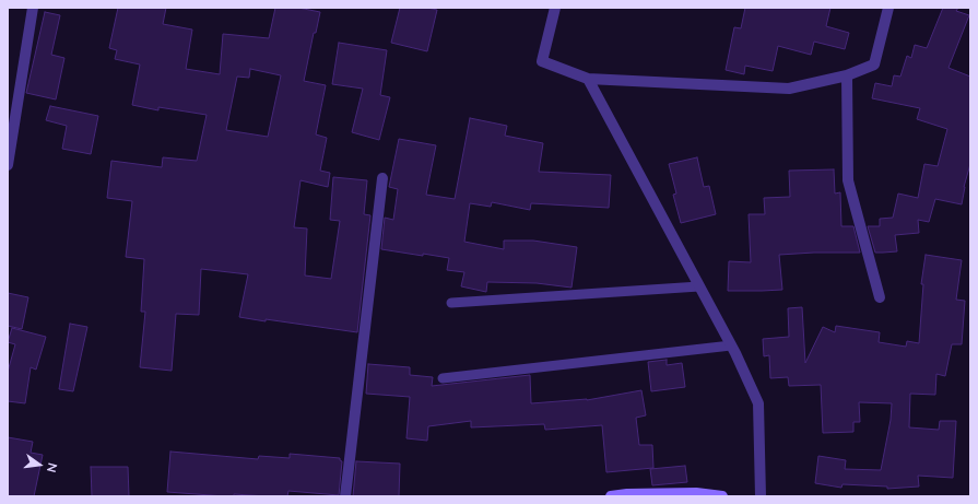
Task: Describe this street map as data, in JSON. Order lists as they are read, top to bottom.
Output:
{
  "north": "right"
}
